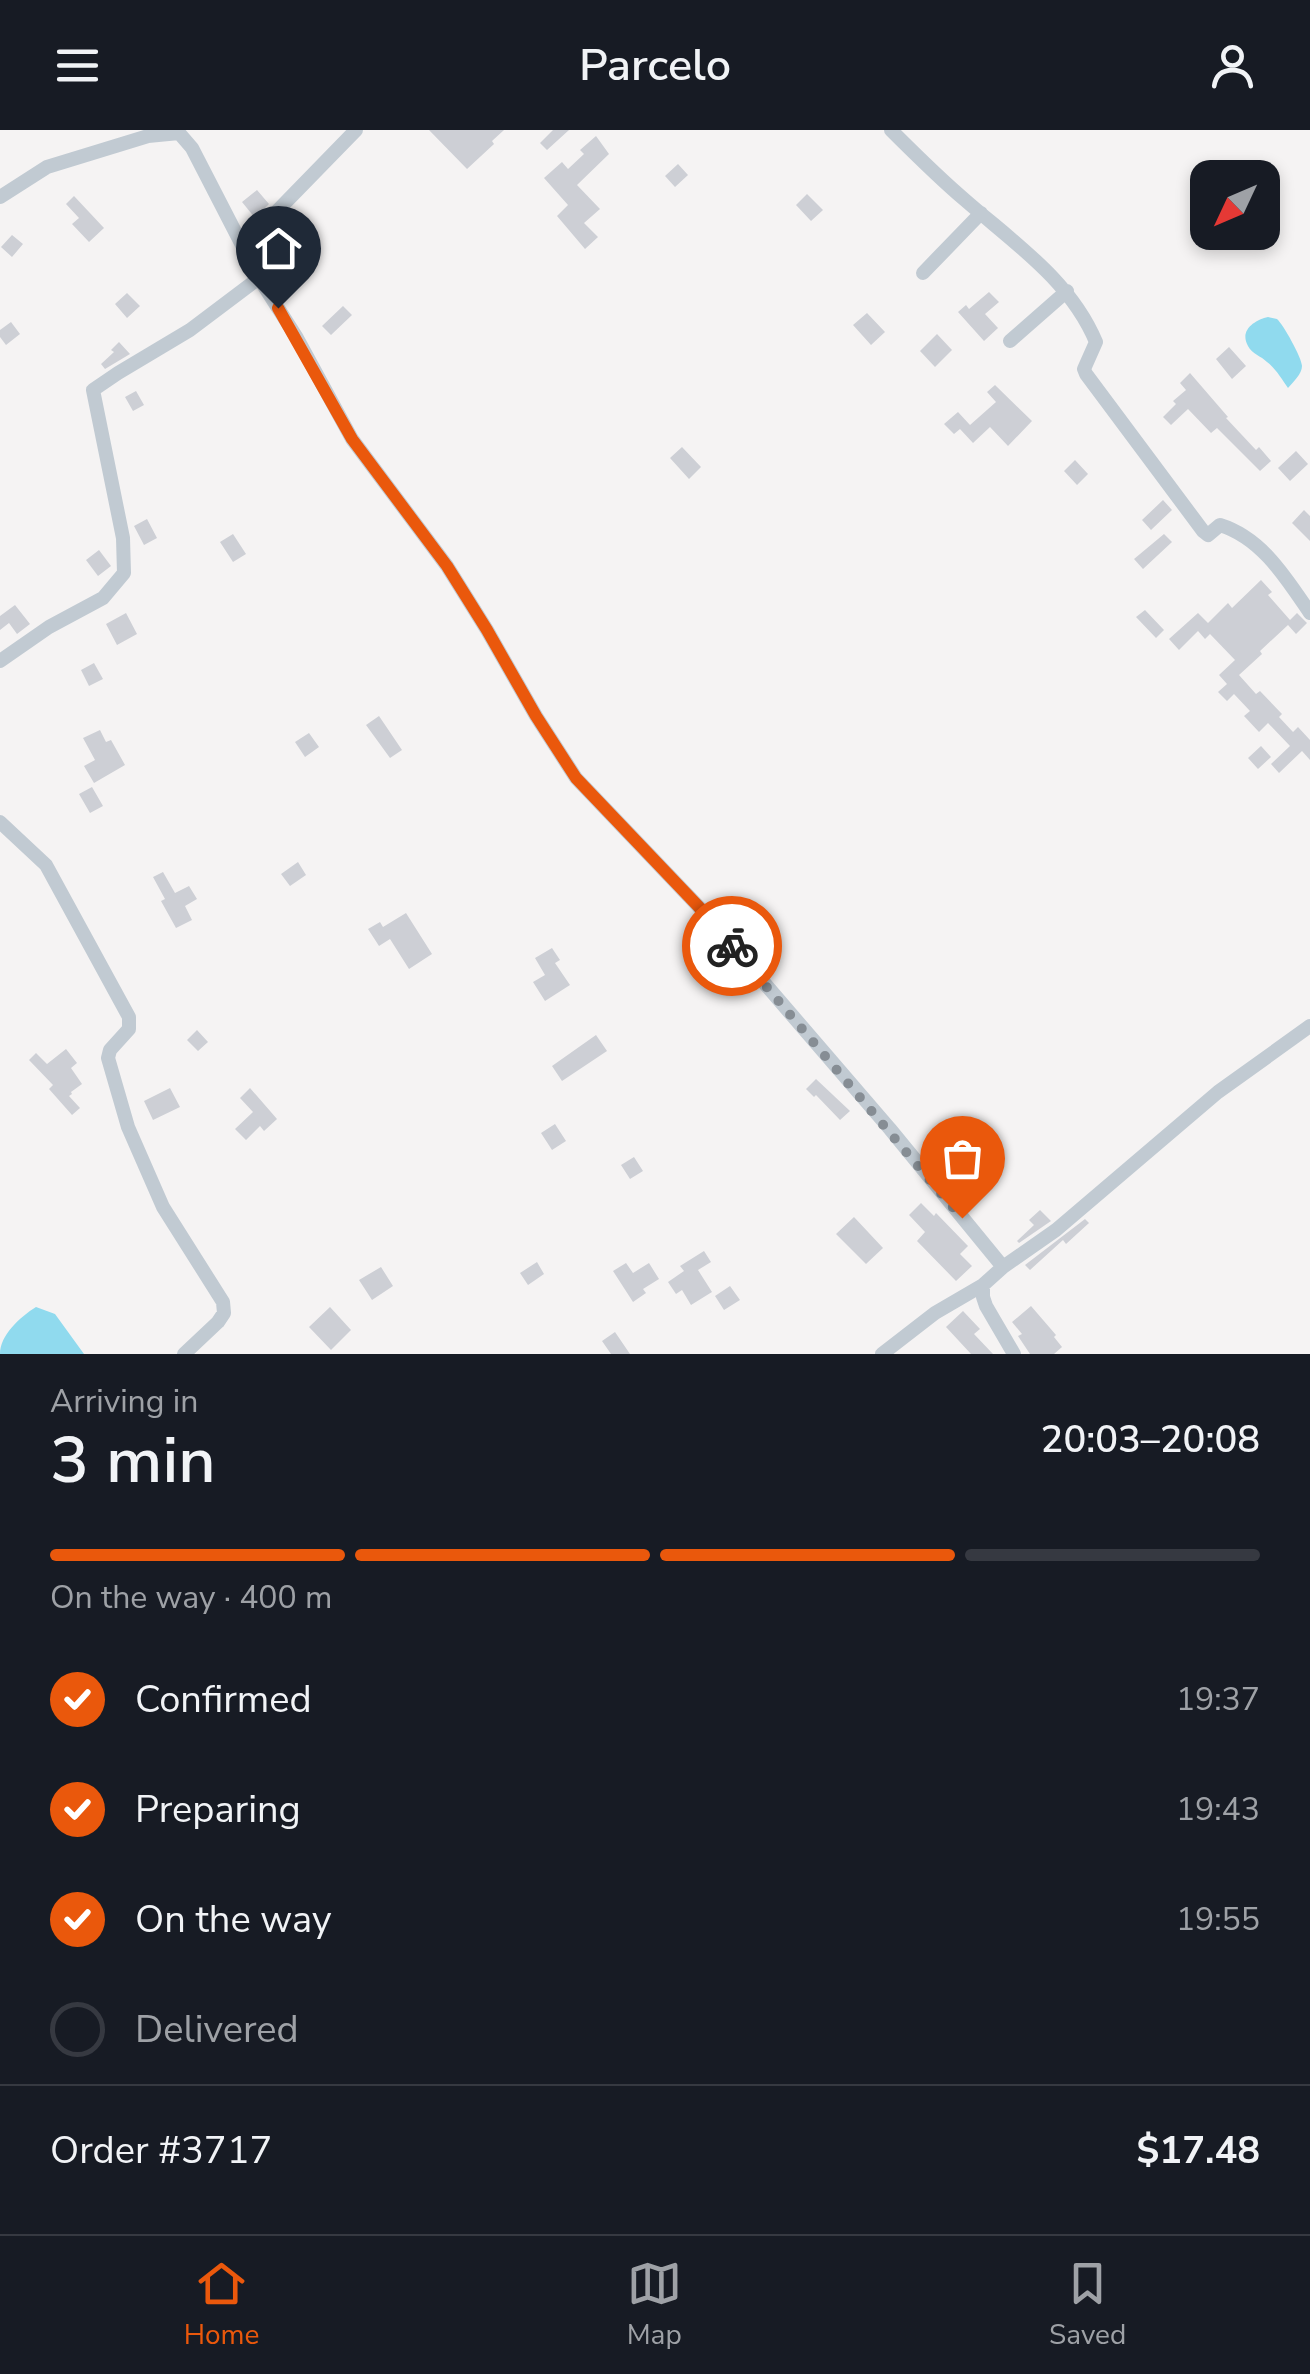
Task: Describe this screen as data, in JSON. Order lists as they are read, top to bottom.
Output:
{
  "north": "bottom left",
  "page": {
    "header": "Parcelo",
    "heading": ["3 min", "Arriving in", "20:03–20:08"],
    "panel": ["Order #3717", "$17.48"],
    "bar": "On the way · 400 m",
    "list": [
      ["Confirmed", "19:37"],
      ["Preparing", "19:43"],
      ["On the way", "19:55"],
      "Delivered"
    ],
    "tabs": ["Home", "Map", "Saved"]
  }
}
